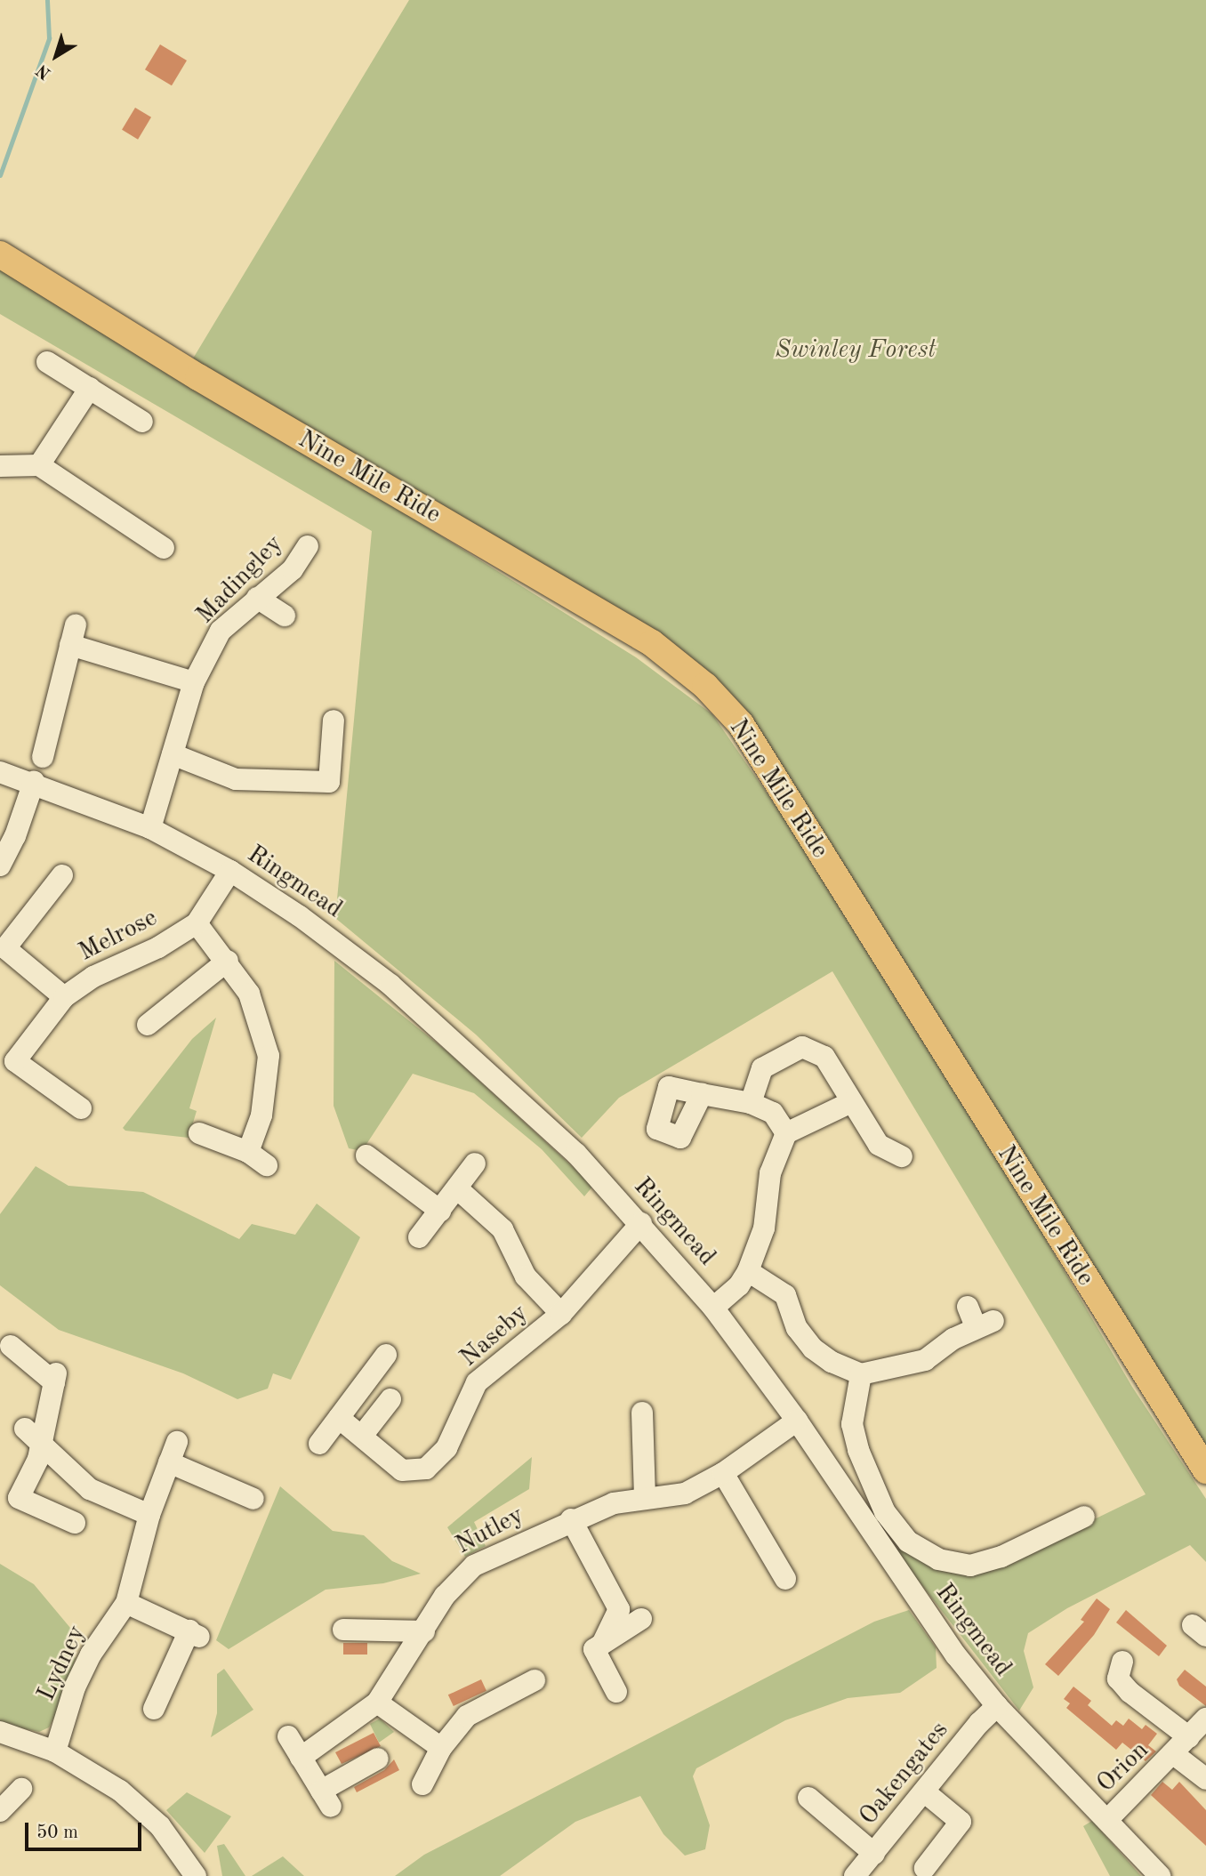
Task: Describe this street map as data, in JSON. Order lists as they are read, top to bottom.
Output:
{
  "streets": {
    "main road": ["Nine Mile Ride"],
    "street": [
      "Madingley",
      "Ringmead",
      "Melrose",
      "Naseby",
      "Nutley",
      "Lydney",
      "Orion",
      "Oakengates"
    ]
  },
  "crossings": [
    ["Madingley", "Ringmead"],
    ["Ringmead", "Melrose"],
    ["Ringmead", "Naseby"],
    ["Ringmead", "Nutley"],
    ["Ringmead", "Orion"],
    ["Ringmead", "Oakengates"]
  ],
  "parks": ["Swinley Forest"],
  "scale_bar": "50 m",
  "north": "bottom left"
}
